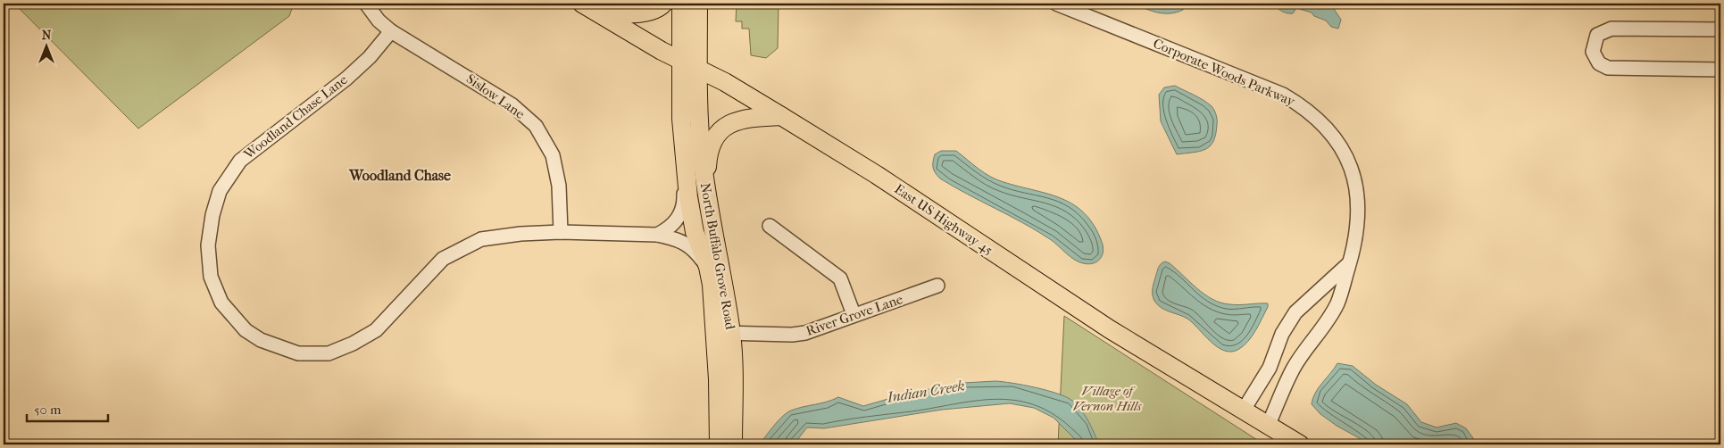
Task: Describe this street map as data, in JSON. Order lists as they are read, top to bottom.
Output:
{
  "streets": {
    "main road": ["East US Highway 45", "North Buffalo Grove Road"],
    "street": [
      "Corporate Woods Parkway",
      "Sislow Lane",
      "Woodland Chase Lane",
      "River Grove Lane"
    ]
  },
  "crossings": [
    ["Corporate Woods Parkway", "East US Highway 45"],
    ["Sislow Lane", "Woodland Chase Lane"],
    ["Woodland Chase Lane", "North Buffalo Grove Road"],
    ["East US Highway 45", "North Buffalo Grove Road"],
    ["North Buffalo Grove Road", "River Grove Lane"]
  ],
  "districts": ["Woodland Chase"],
  "water": ["Indian Creek"],
  "parks": ["Village of Vernon Hills"],
  "scale_bar": "50 m",
  "north": "top"
}
